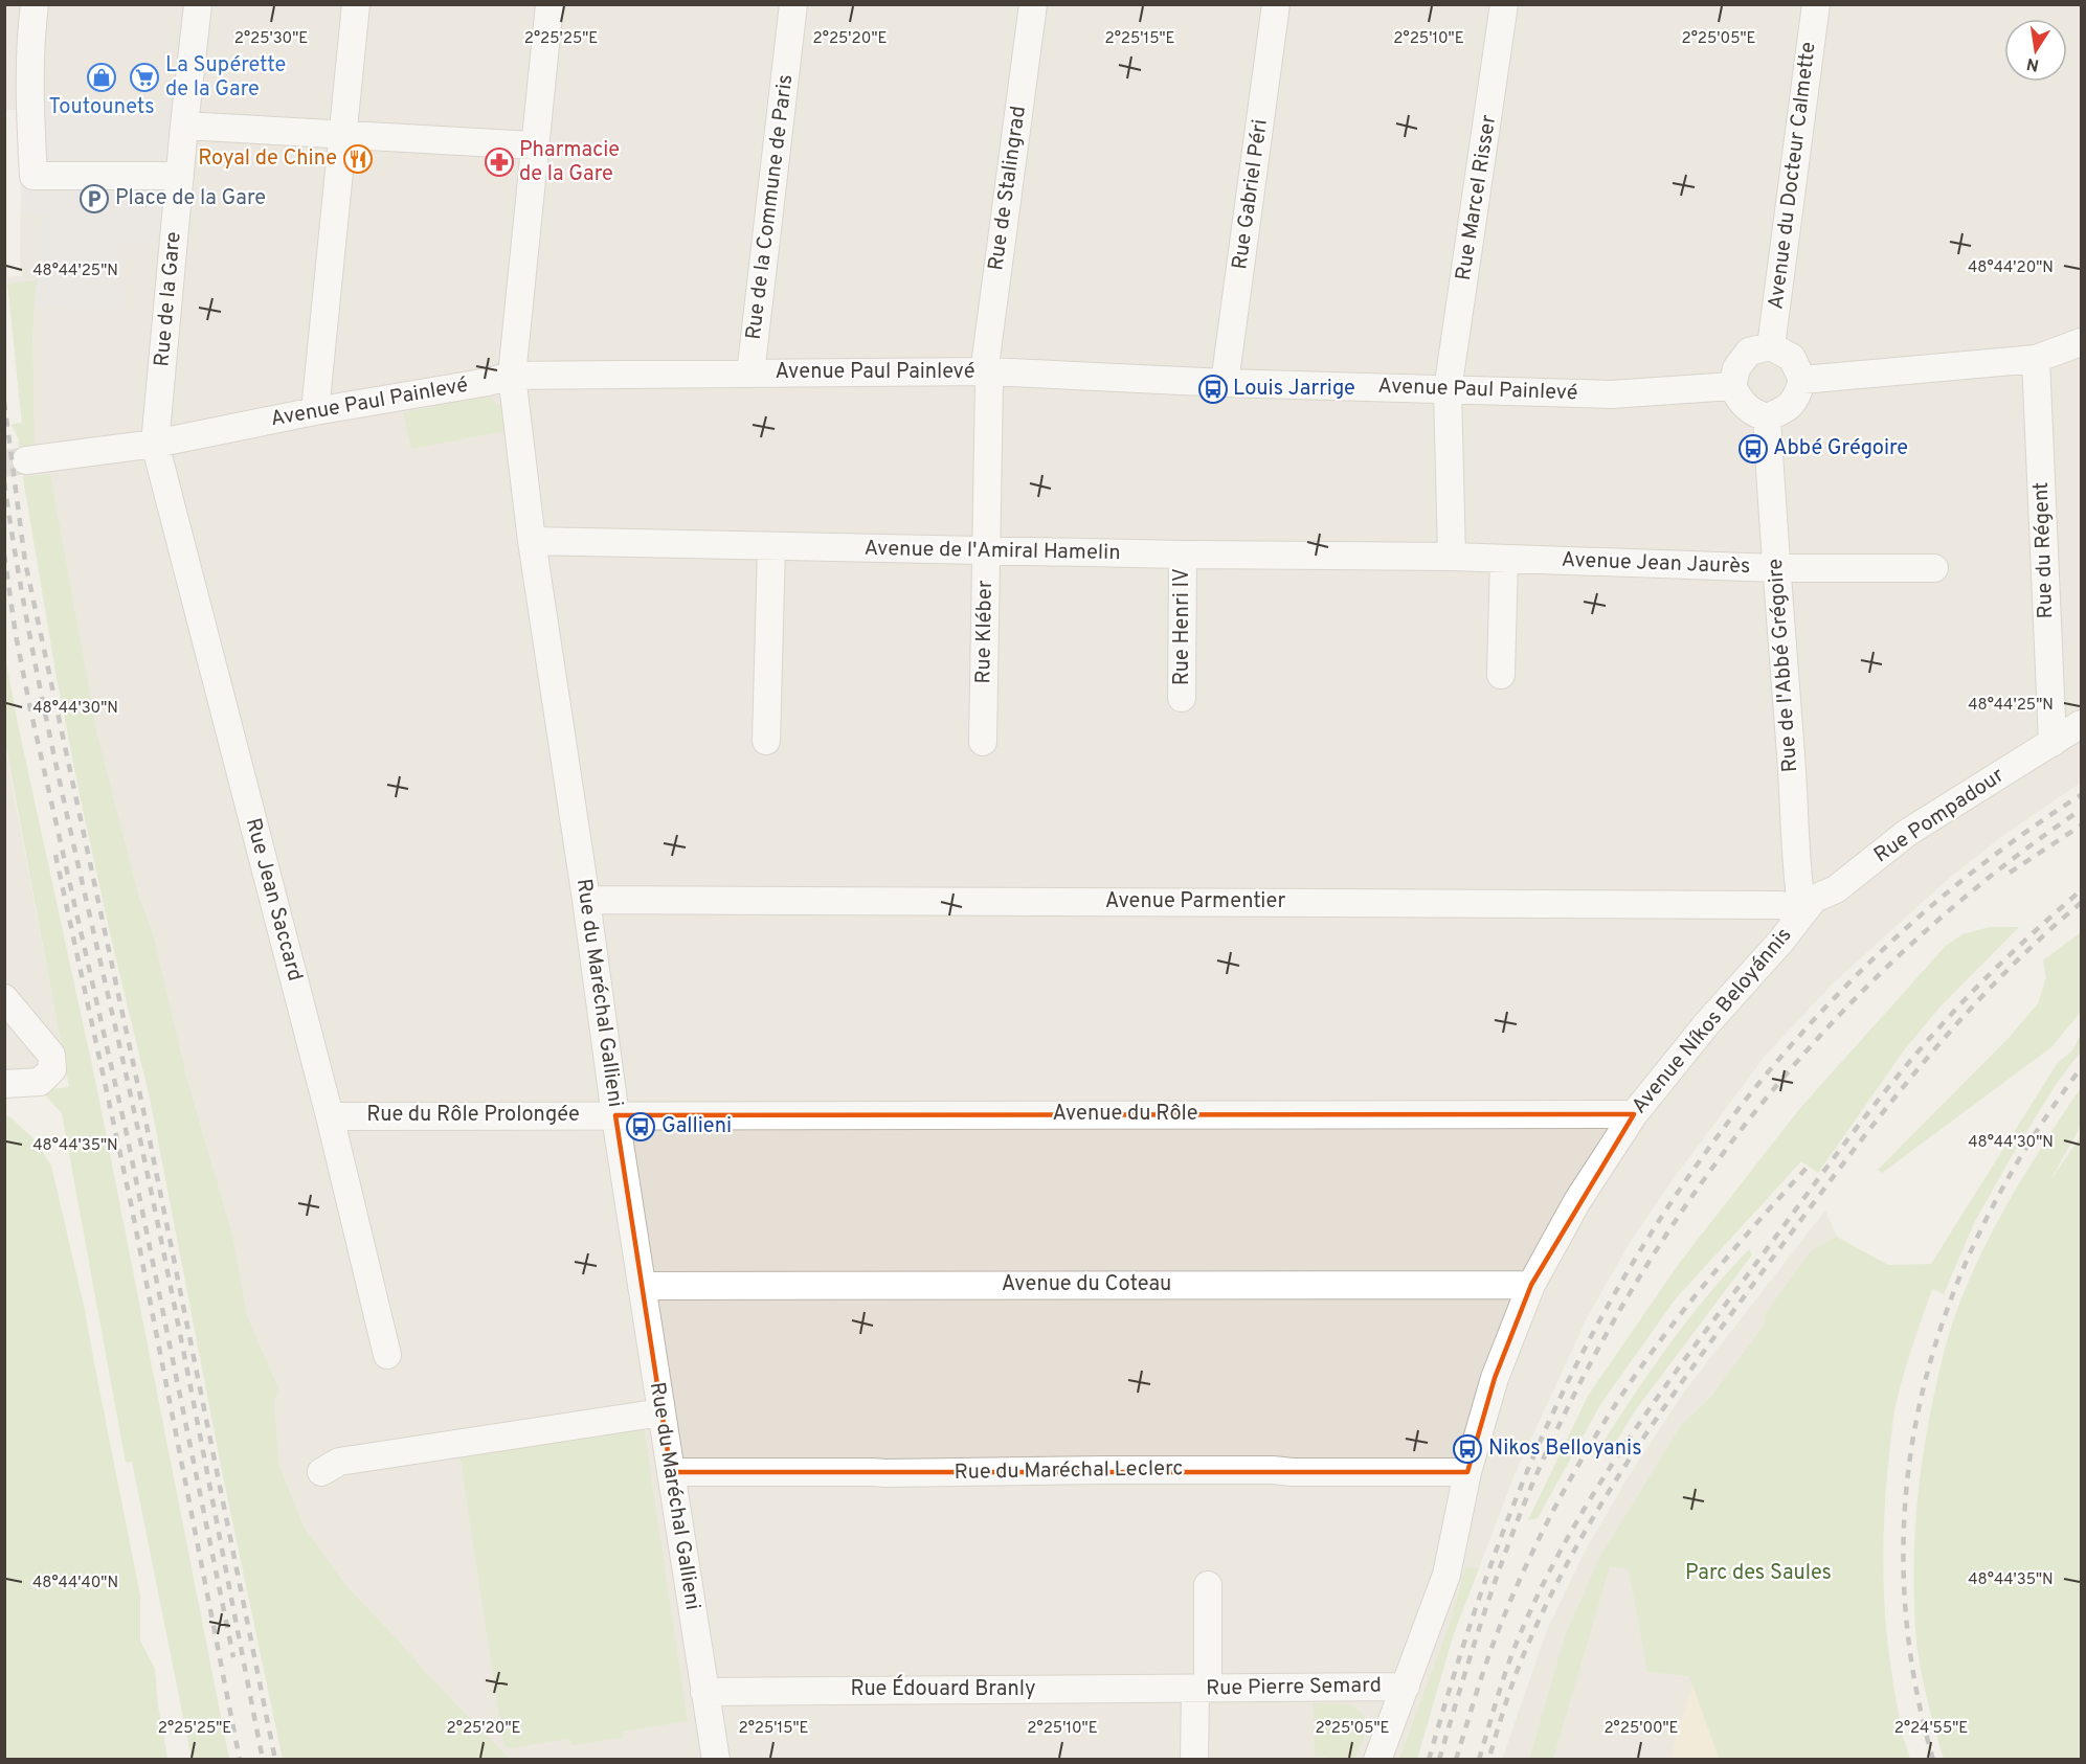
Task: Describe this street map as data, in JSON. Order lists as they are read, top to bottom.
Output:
{
  "streets": {
    "street": [
      "Avenue du Docteur Calmette",
      "Rue de Stalingrad",
      "Rue Gabriel Péri",
      "Rue Marcel Risser",
      "Rue de la Commune de Paris",
      "Rue de la Gare",
      "Avenue Paul Painlevé",
      "Rue du Régent",
      "Avenue de l'Amiral Hamelin",
      "Avenue Jean Jaurès",
      "Rue Henri IV",
      "Rue Kléber",
      "Rue de l'Abbé Grégoire",
      "Rue Pompadour",
      "Rue Jean Saccard",
      "Avenue Parmentier",
      "Rue du Maréchal Gallieni",
      "Avenue Níkos Beloyánnis",
      "Avenue du Rôle",
      "Rue du Rôle Prolongée",
      "Avenue du Coteau",
      "Rue du Maréchal Leclerc",
      "Rue Pierre Semard",
      "Rue Édouard Branly"
    ]
  },
  "crossings": [
    ["Avenue du Docteur Calmette", "Avenue Paul Painlevé"],
    ["Avenue du Docteur Calmette", "Rue de l'Abbé Grégoire"],
    ["Rue de Stalingrad", "Avenue Paul Painlevé"],
    ["Rue de Stalingrad", "Rue Kléber"],
    ["Rue Gabriel Péri", "Avenue Paul Painlevé"],
    ["Rue Marcel Risser", "Avenue Paul Painlevé"],
    ["Rue Marcel Risser", "Avenue de l'Amiral Hamelin"],
    ["Rue Marcel Risser", "Avenue Jean Jaurès"],
    ["Rue de la Commune de Paris", "Avenue Paul Painlevé"],
    ["Rue de la Gare", "Avenue Paul Painlevé"],
    ["Rue de la Gare", "Rue Jean Saccard"],
    ["Avenue Paul Painlevé", "Rue Kléber"],
    ["Avenue Paul Painlevé", "Rue de l'Abbé Grégoire"],
    ["Avenue Paul Painlevé", "Rue Jean Saccard"],
    ["Avenue Paul Painlevé", "Rue du Maréchal Gallieni"],
    ["Rue du Régent", "Rue Pompadour"],
    ["Avenue de l'Amiral Hamelin", "Avenue Jean Jaurès"],
    ["Avenue de l'Amiral Hamelin", "Rue Henri IV"],
    ["Avenue de l'Amiral Hamelin", "Rue Kléber"],
    ["Avenue de l'Amiral Hamelin", "Rue du Maréchal Gallieni"],
    ["Avenue Jean Jaurès", "Rue de l'Abbé Grégoire"],
    ["Rue de l'Abbé Grégoire", "Rue Pompadour"],
    ["Rue de l'Abbé Grégoire", "Avenue Parmentier"],
    ["Rue de l'Abbé Grégoire", "Avenue Níkos Beloyánnis"],
    ["Rue Pompadour", "Avenue Parmentier"],
    ["Rue Pompadour", "Avenue Níkos Beloyánnis"],
    ["Rue Jean Saccard", "Rue du Rôle Prolongée"],
    ["Avenue Parmentier", "Rue du Maréchal Gallieni"],
    ["Avenue Parmentier", "Avenue Níkos Beloyánnis"],
    ["Rue du Maréchal Gallieni", "Avenue du Rôle"],
    ["Rue du Maréchal Gallieni", "Rue du Rôle Prolongée"],
    ["Rue du Maréchal Gallieni", "Avenue du Coteau"],
    ["Rue du Maréchal Gallieni", "Rue du Maréchal Leclerc"],
    ["Rue du Maréchal Gallieni", "Rue Édouard Branly"],
    ["Avenue Níkos Beloyánnis", "Avenue du Rôle"],
    ["Avenue Níkos Beloyánnis", "Avenue du Coteau"],
    ["Avenue Níkos Beloyánnis", "Rue du Maréchal Leclerc"],
    ["Avenue Níkos Beloyánnis", "Rue Pierre Semard"],
    ["Avenue du Rôle", "Rue du Rôle Prolongée"],
    ["Rue du Maréchal Leclerc", "Rue Pierre Semard"],
    ["Rue Pierre Semard", "Rue Édouard Branly"]
  ],
  "parks": ["Parc des Saules"],
  "places": {
    "shop": ["Toutounets"],
    "supermarket": ["La Supérette de la Gare"],
    "restaurant": ["Royal de Chine"],
    "pharmacy": ["Pharmacie de la Gare"],
    "parking": ["Place de la Gare"],
    "bus stop": [
      "Louis Jarrige",
      "Abbé Grégoire",
      "Gallieni",
      "Nikos Belloyanis"
    ]
  },
  "north": "bottom",
  "coordinates": [
    "2°25'30\"E",
    "2°25'25\"E",
    "2°25'20\"E",
    "2°25'15\"E",
    "2°25'10\"E",
    "2°25'05\"E",
    "48°44'20\"N",
    "48°44'25\"N",
    "48°44'30\"N",
    "48°44'35\"N",
    "48°44'40\"N",
    "2°25'00\"E",
    "2°24'55\"E"
  ]
}
